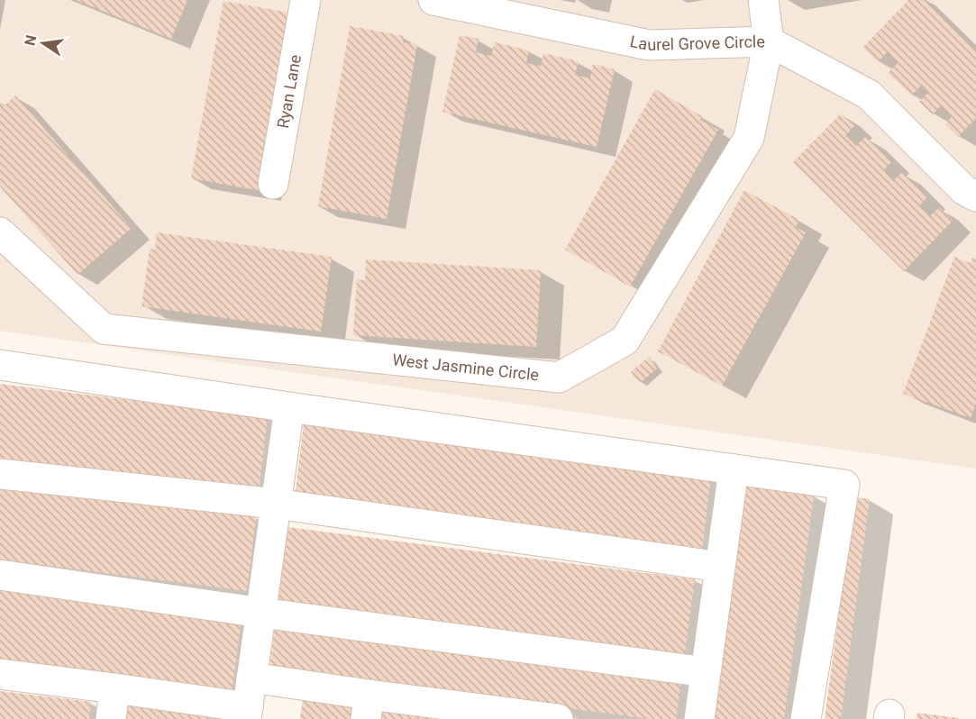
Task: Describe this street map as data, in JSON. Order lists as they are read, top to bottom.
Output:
{
  "streets": {
    "street": ["Laurel Grove Circle", "Ryan Lane", "West Jasmine Circle"]
  },
  "crossings": [
    ["Laurel Grove Circle", "West Jasmine Circle"]
  ],
  "north": "left"
}
